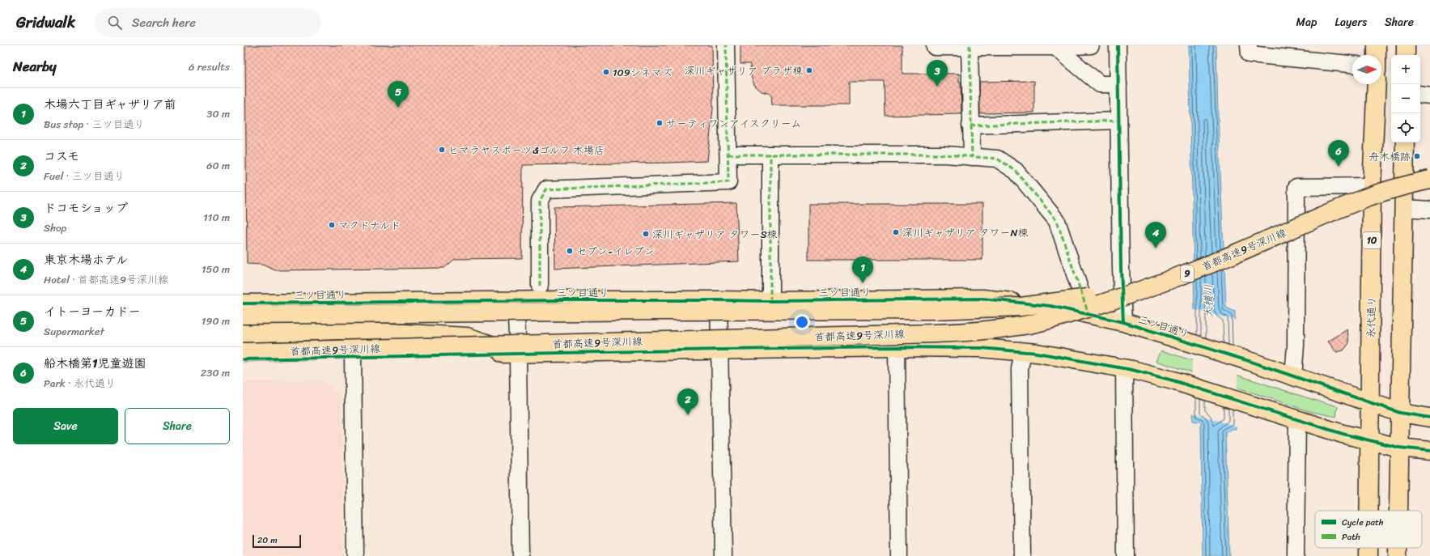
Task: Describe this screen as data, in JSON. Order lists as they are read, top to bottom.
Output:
{
  "streets": {
    "main road": [
      "10",
      "首都高速9号深川線",
      "9",
      "三ツ目通り",
      "永代通り"
    ]
  },
  "crossings": [
    ["三ツ目通り", "永代通り"]
  ],
  "water": ["大横川"],
  "places": [
    "深川ギャザリア プラザ棟",
    "109シネマズ",
    "サーティワンアイスクリーム",
    "ヒマラヤスポーツ&ゴルフ 木場店",
    "舟木橋跡",
    "マクドナルド",
    "深川ギャザリア タワーN棟",
    "深川ギャザリア タワーS棟",
    "セブン-イレブン"
  ],
  "legend": ["Cycle path", "Path"],
  "scale_bar": "20 m",
  "north": "right",
  "page": {
    "header": "Gridwalk",
    "search": "Search here",
    "nav": ["Map", "Layers", "Share"],
    "heading": ["Nearby", "6 results"],
    "map_buttons": ["+", "−"],
    "pins": [
      "3",
      "5",
      "6",
      "4",
      "1",
      "2"
    ],
    "list": [
      {
        "mark": "1",
        "name": "木場六丁目ギャザリア前",
        "note": "Bus stop · 三ツ目通り",
        "value": "30 m"
      },
      {
        "mark": "2",
        "name": "コスモ",
        "note": "Fuel · 三ツ目通り",
        "value": "60 m"
      },
      {
        "mark": "3",
        "name": "ドコモショップ",
        "note": "Shop",
        "value": "110 m"
      },
      {
        "mark": "4",
        "name": "東京木場ホテル",
        "note": "Hotel · 首都高速9号深川線",
        "value": "150 m"
      },
      {
        "mark": "5",
        "name": "イトーヨーカドー",
        "note": "Supermarket",
        "value": "190 m"
      },
      {
        "mark": "6",
        "name": "船木橋第1児童遊園",
        "note": "Park · 永代通り",
        "value": "230 m"
      }
    ],
    "buttons": ["Save", "Share"],
    "scale": "20 m"
  }
}
